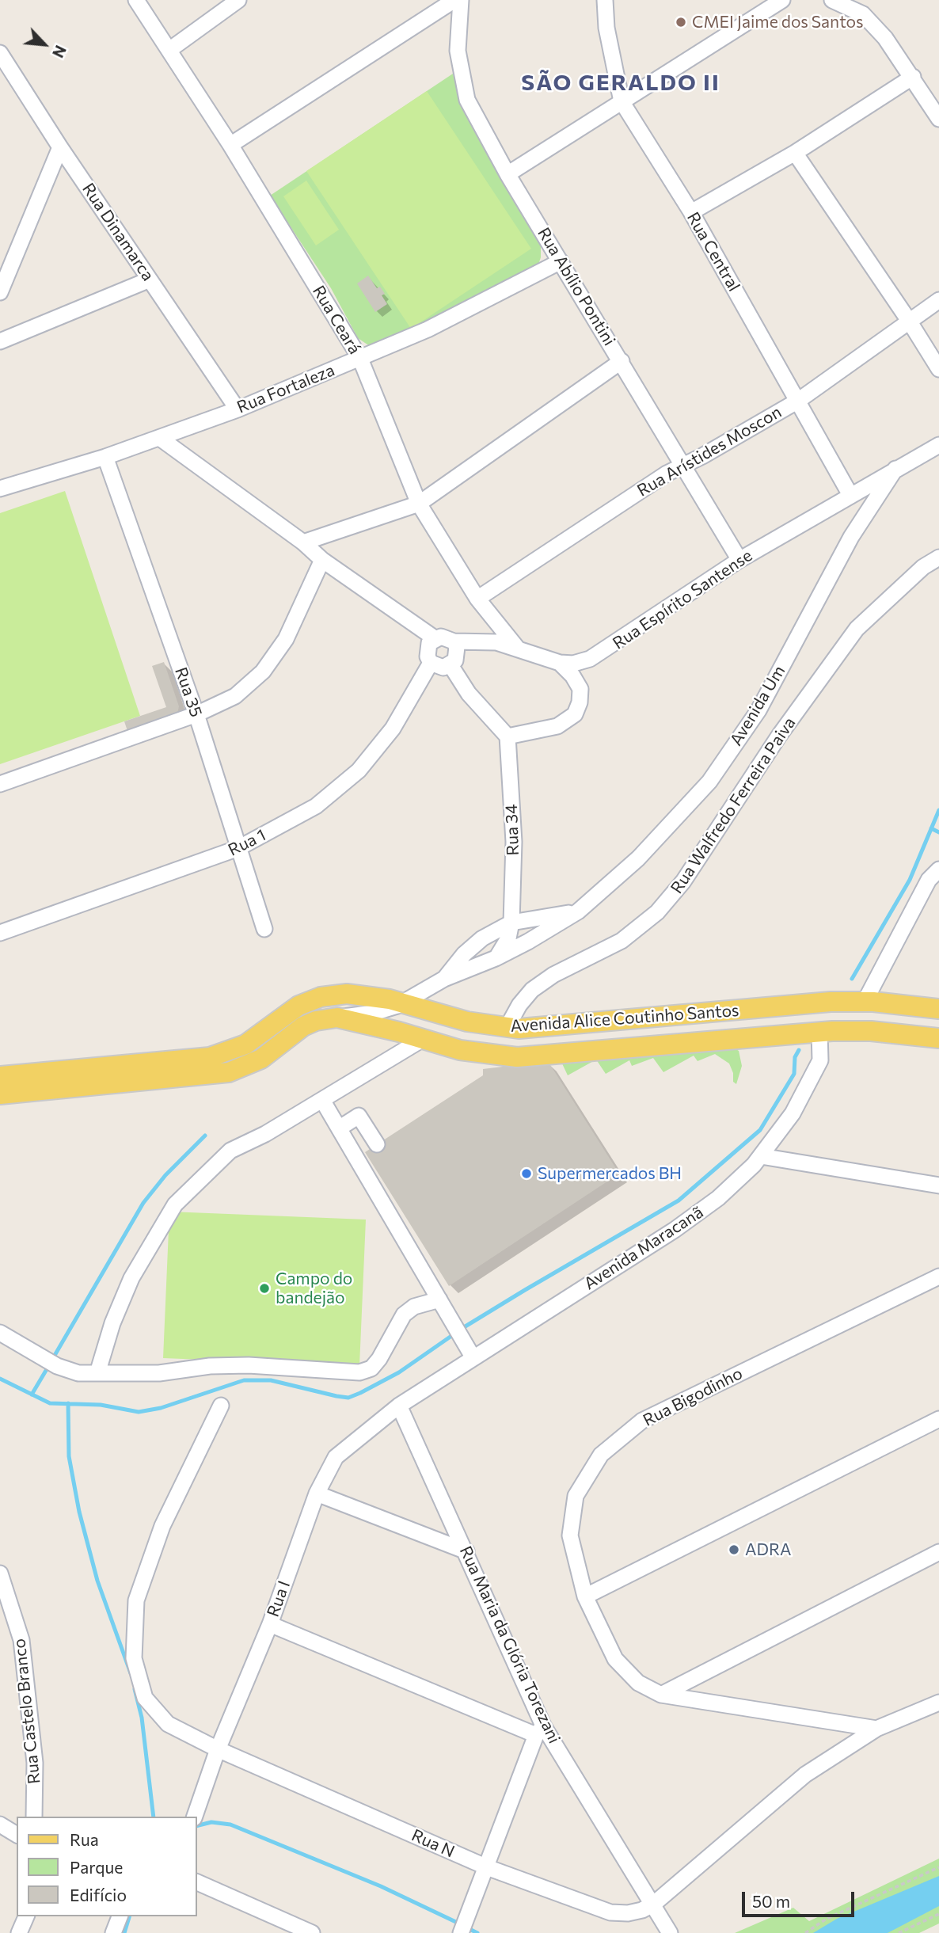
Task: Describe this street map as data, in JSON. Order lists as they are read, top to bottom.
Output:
{
  "streets": {
    "main road": ["Avenida Alice Coutinho Santos"],
    "street": [
      "Rua Dinamarca",
      "Rua Central",
      "Rua Abílio Pontini",
      "Rua Ceará",
      "Rua Fortaleza",
      "Rua Arístides Moscon",
      "Rua Espírito Santense",
      "Rua 35",
      "Avenida Um",
      "Rua Walfredo Ferreira Paiva",
      "Rua 34",
      "Rua 1",
      "Avenida Maracanã",
      "Rua Bigodinho",
      "Rua I",
      "Rua Maria da Glória Torezani",
      "Rua Castelo Branco",
      "Rua N"
    ]
  },
  "crossings": [
    ["Rua Dinamarca", "Rua Fortaleza"],
    ["Rua Central", "Rua Arístides Moscon"],
    ["Rua Central", "Rua Espírito Santense"],
    ["Rua Abílio Pontini", "Rua Fortaleza"],
    ["Rua Abílio Pontini", "Rua Arístides Moscon"],
    ["Rua Abílio Pontini", "Rua Espírito Santense"],
    ["Rua Ceará", "Rua Fortaleza"],
    ["Rua Ceará", "Rua Arístides Moscon"],
    ["Rua Ceará", "Rua Espírito Santense"],
    ["Rua Fortaleza", "Rua 35"],
    ["Rua Espírito Santense", "Avenida Um"],
    ["Rua Espírito Santense", "Rua 1"],
    ["Rua 35", "Rua 1"],
    ["Avenida Um", "Rua 34"],
    ["Avenida Um", "Avenida Alice Coutinho Santos"],
    ["Rua Walfredo Ferreira Paiva", "Avenida Alice Coutinho Santos"],
    ["Avenida Alice Coutinho Santos", "Avenida Maracanã"],
    ["Avenida Maracanã", "Rua I"],
    ["Avenida Maracanã", "Rua Maria da Glória Torezani"],
    ["Rua I", "Rua Maria da Glória Torezani"],
    ["Rua I", "Rua N"],
    ["Rua Maria da Glória Torezani", "Rua N"]
  ],
  "districts": ["SÃO GERALDO II"],
  "places": [
    "CMEI Jaime dos Santos",
    "Supermercados BH",
    "Campo do bandejão",
    "ADRA"
  ],
  "legend": ["Rua", "Parque", "Edifício"],
  "scale_bar": "50 m",
  "north": "bottom right"
}
